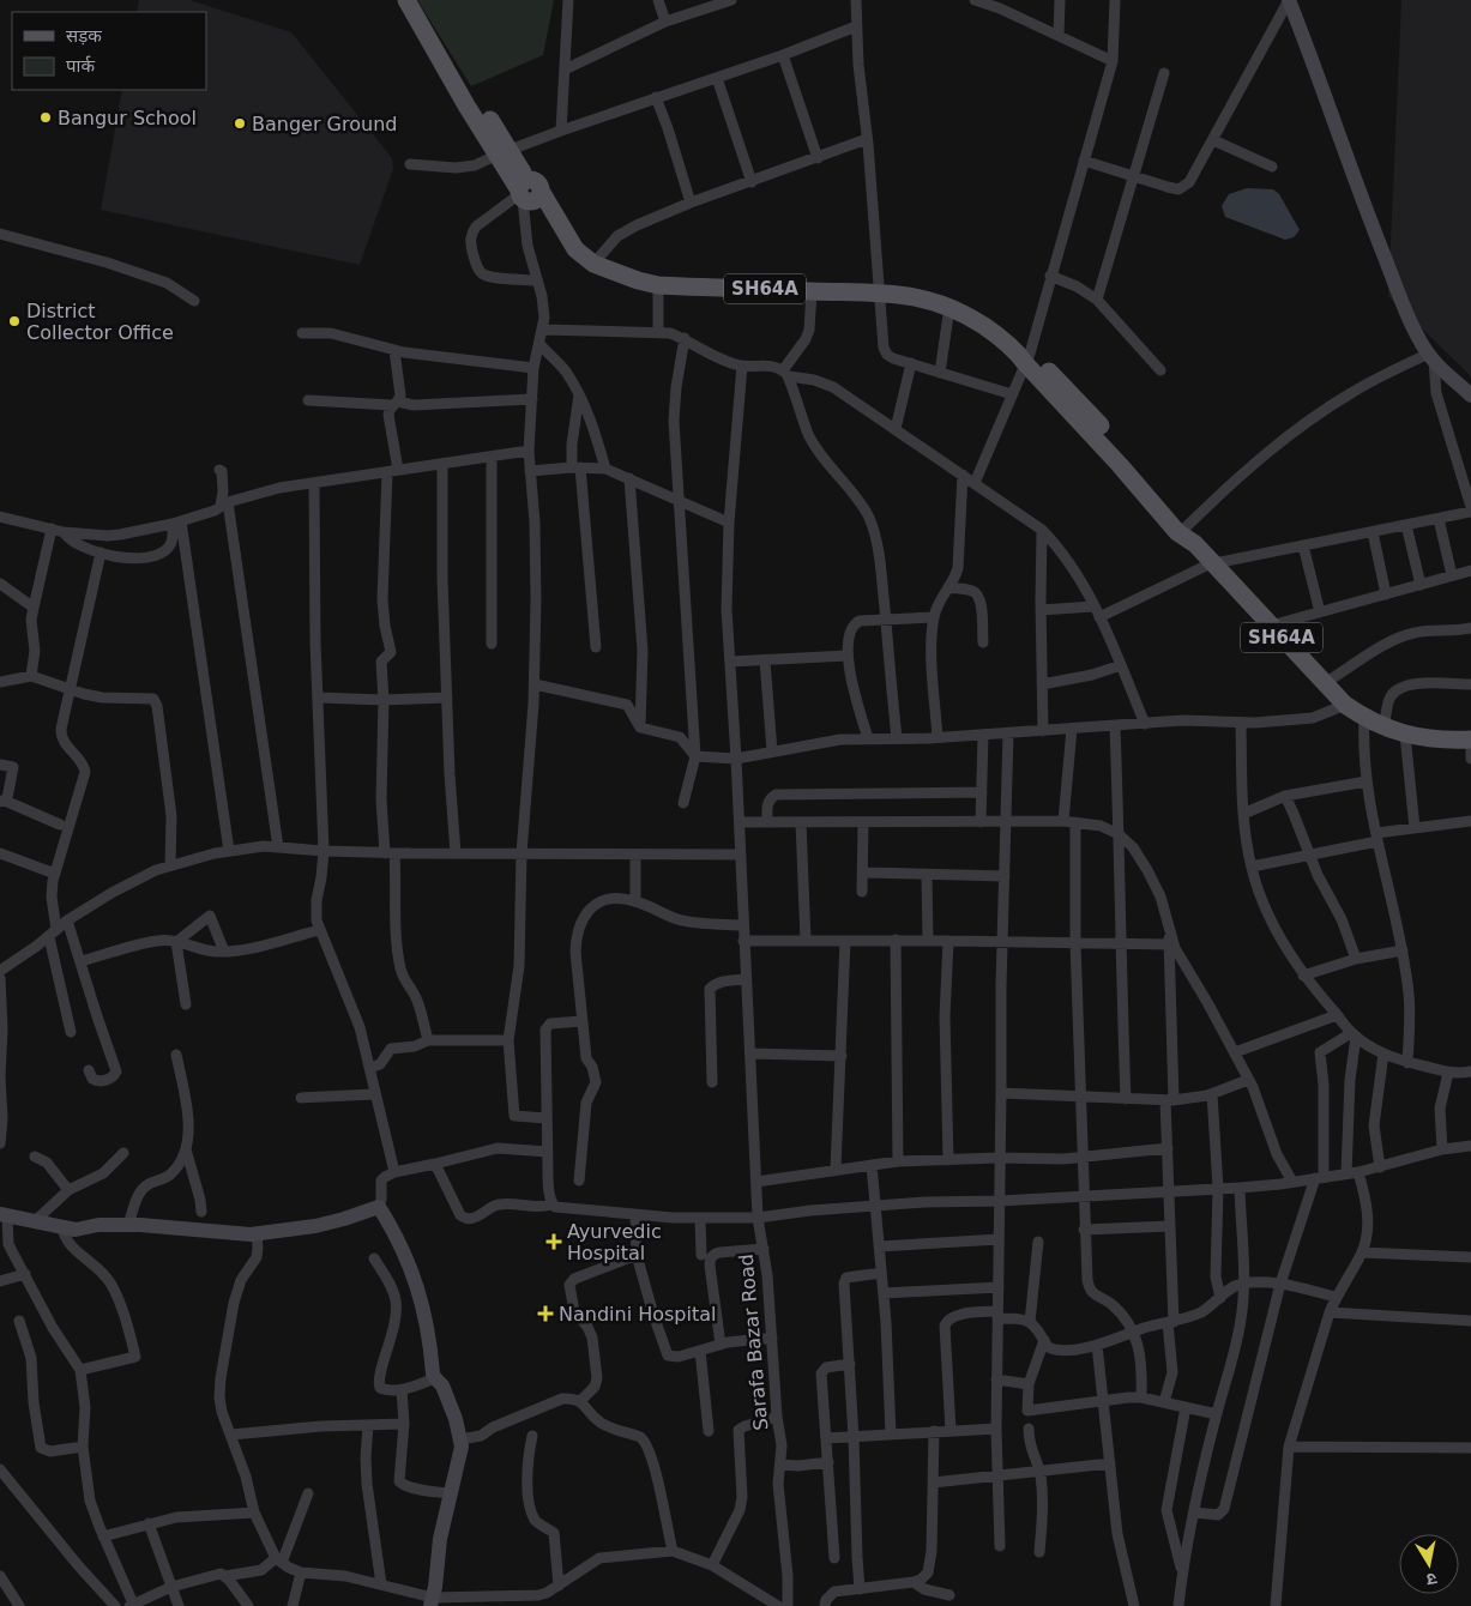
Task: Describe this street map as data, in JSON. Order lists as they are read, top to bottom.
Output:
{
  "streets": {
    "main road": ["SH64A"],
    "street": ["Sarafa Bazar Road"]
  },
  "places": {
    "other": ["Bangur School", "Banger Ground", "District Collector Office"],
    "health": ["Ayurvedic Hospital", "Nandini Hospital"]
  },
  "legend": ["सड़क", "पार्क"],
  "north": "bottom"
}
